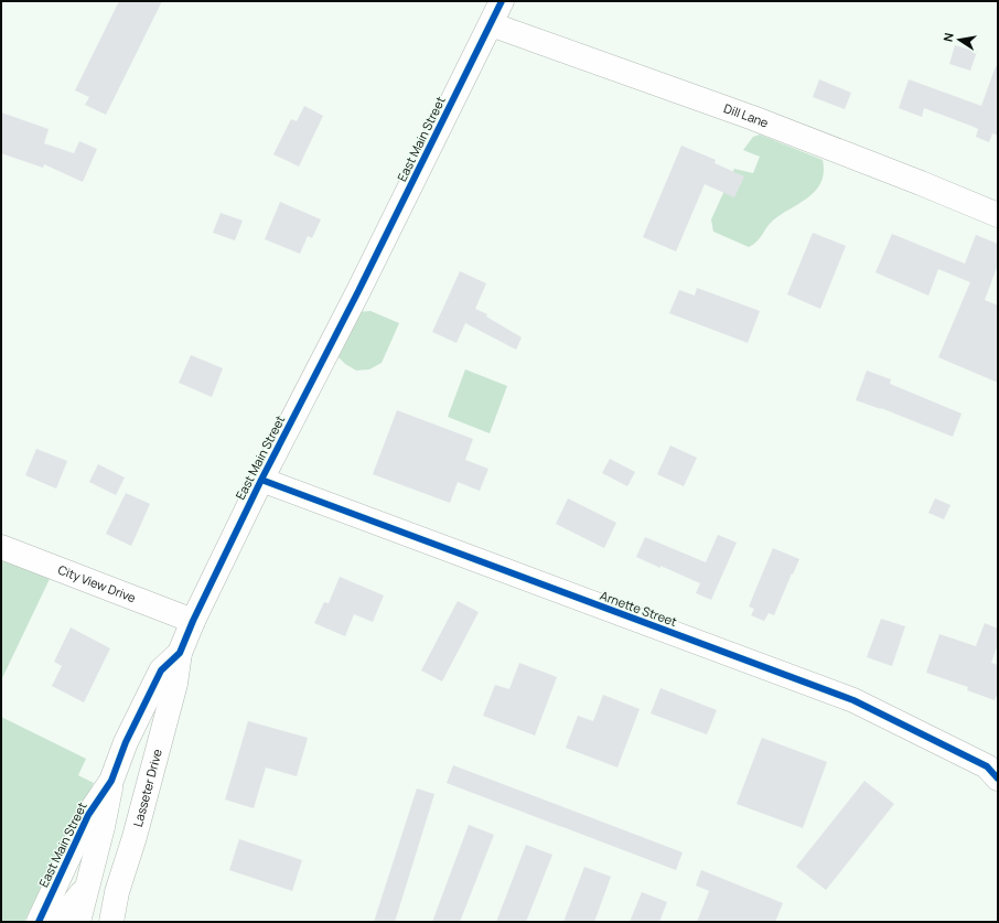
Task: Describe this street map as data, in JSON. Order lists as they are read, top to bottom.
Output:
{
  "streets": {
    "street": [
      "Dill Lane",
      "East Main Street",
      "City View Drive",
      "Arnette Street",
      "Lasseter Drive"
    ]
  },
  "crossings": [
    ["Dill Lane", "East Main Street"],
    ["East Main Street", "City View Drive"],
    ["East Main Street", "Arnette Street"],
    ["East Main Street", "Lasseter Drive"]
  ],
  "north": "left"
}
